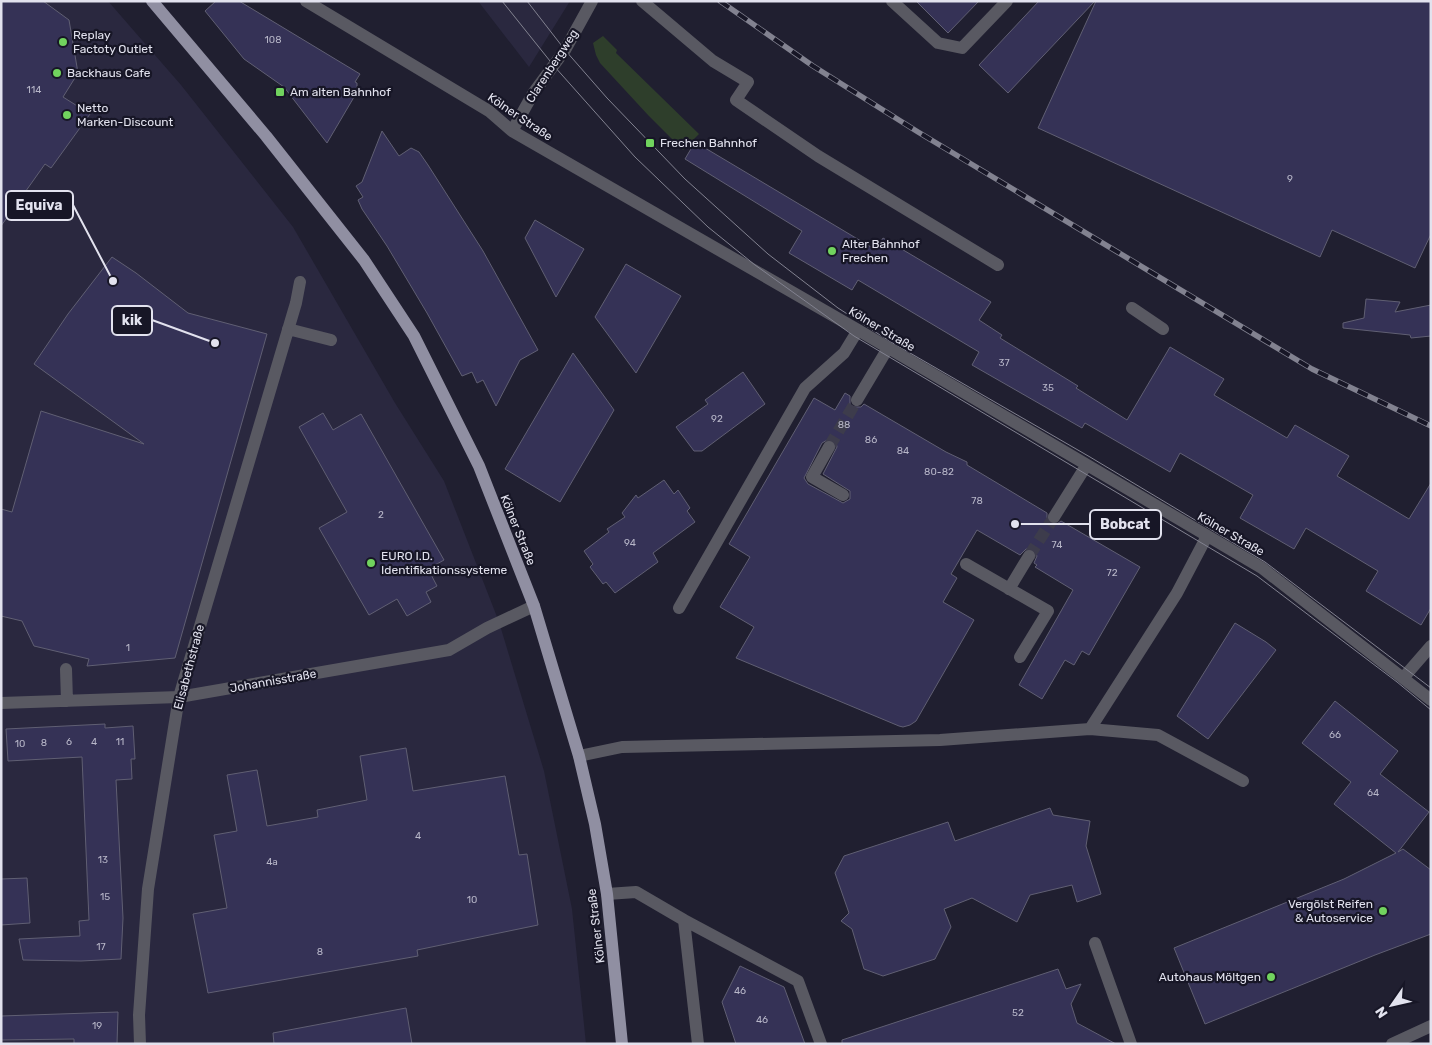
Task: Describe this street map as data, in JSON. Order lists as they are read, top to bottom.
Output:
{
  "streets": {
    "main road": ["Kölner Straße"],
    "street": ["Clarenbergweg", "Elisabethstraße", "Johannisstraße"]
  },
  "crossings": [
    ["Clarenbergweg", "Kölner Straße"],
    ["Kölner Straße", "Johannisstraße"],
    ["Elisabethstraße", "Johannisstraße"]
  ],
  "places": {
    "other": [
      "Replay Factoty Outlet",
      "Backhaus Cafe",
      "Netto Marken-Discount",
      "Alter Bahnhof Frechen",
      "Equiva",
      "kik",
      "Bobcat",
      "EURO I.D. Identifikationssysteme",
      "Vergölst Reifen & Autoservice",
      "Autohaus Möltgen"
    ],
    "transit": ["Am alten Bahnhof", "Frechen Bahnhof"]
  },
  "house_numbers": [
    "108",
    "114",
    "9",
    "37",
    "35",
    "92",
    "88",
    "86",
    "84",
    "80-82",
    "78",
    "2",
    "94",
    "74",
    "72",
    "1",
    "66",
    "6",
    "4",
    "11",
    "8",
    "10",
    "64",
    "4",
    "13",
    "4a",
    "15",
    "10",
    "17",
    "8",
    "46",
    "52",
    "46",
    "19"
  ],
  "north": "bottom left"
}
